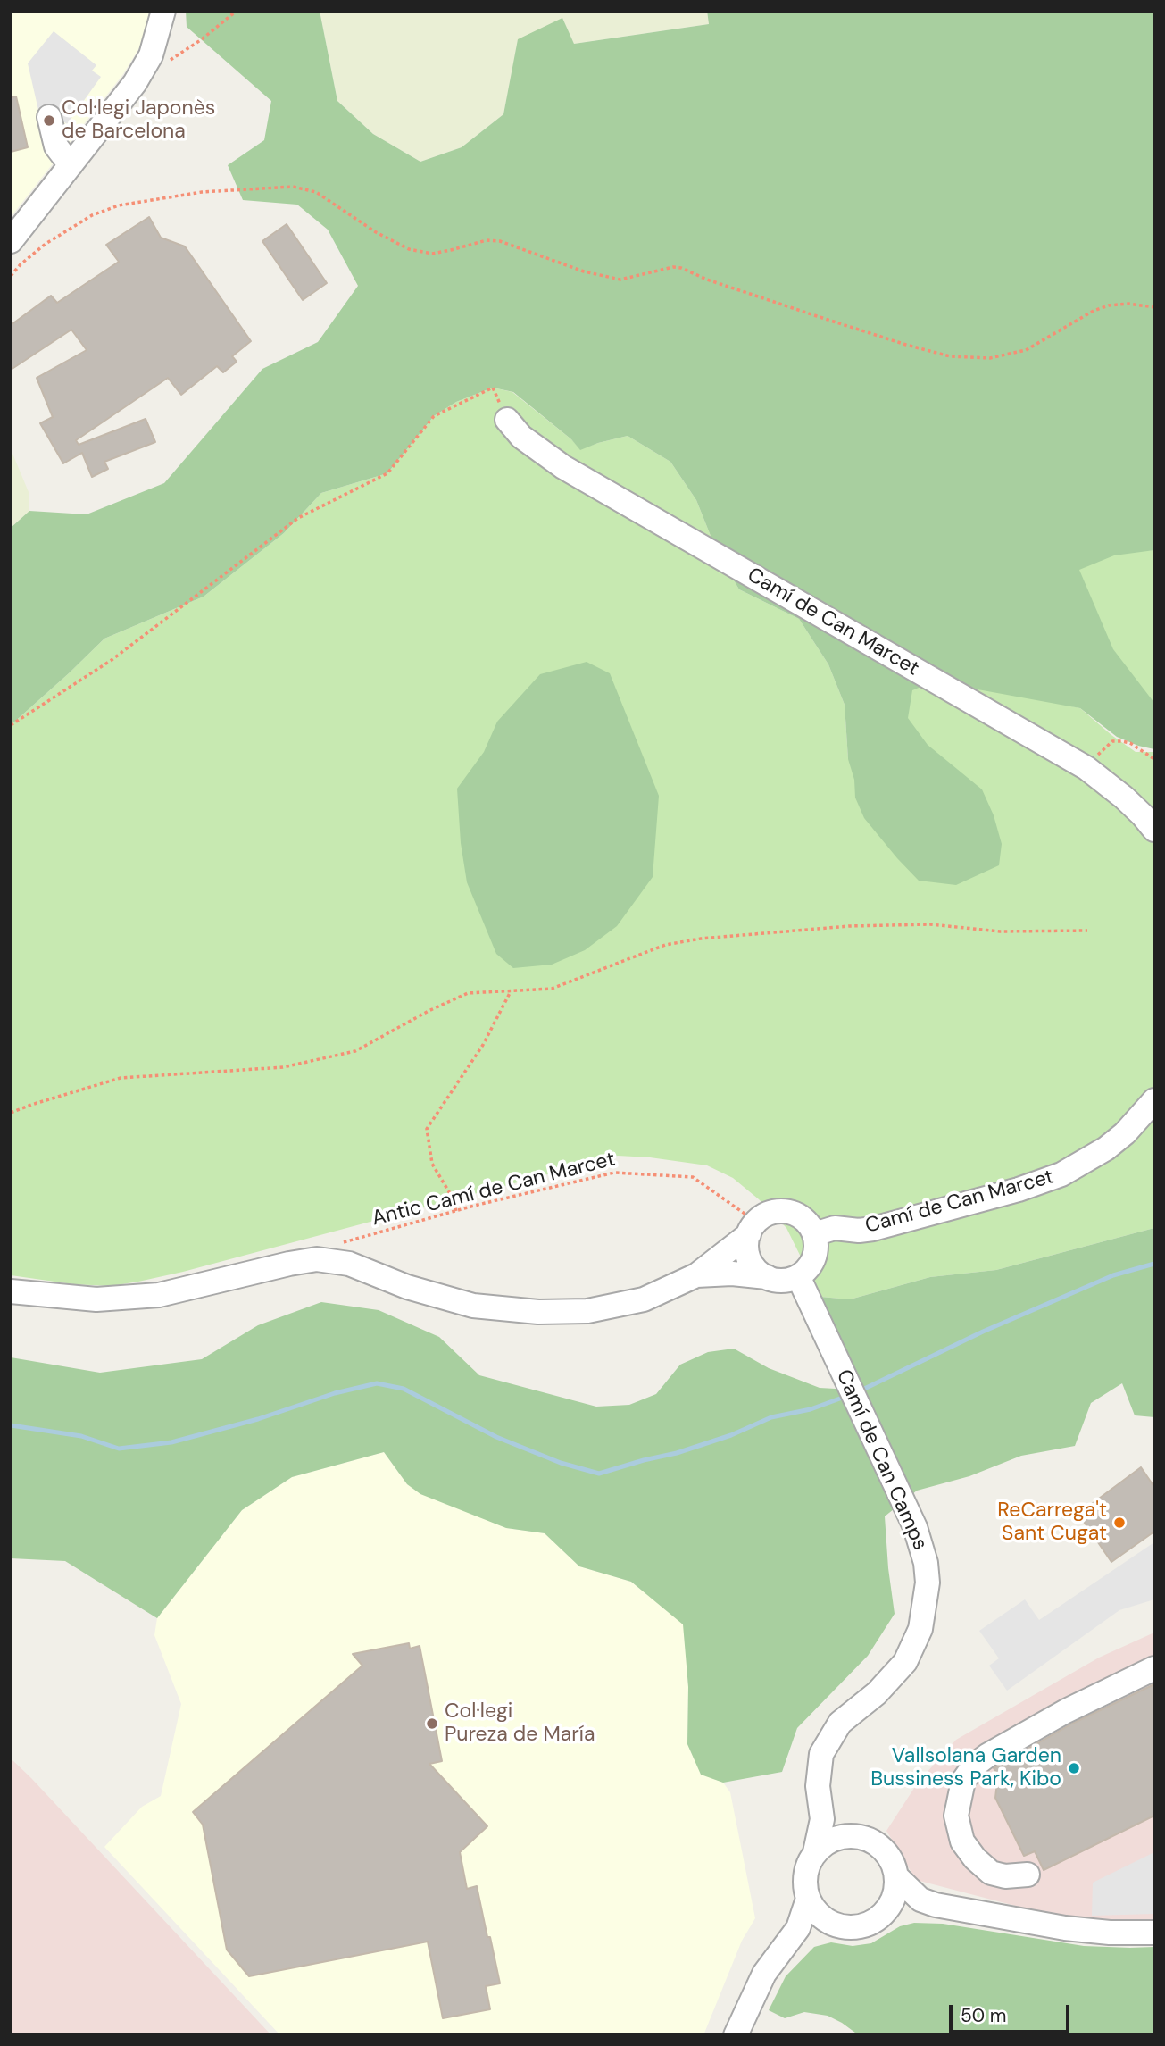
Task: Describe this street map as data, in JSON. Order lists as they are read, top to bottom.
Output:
{
  "streets": {
    "street": ["Camí de Can Marcet", "Camí de Can Camps"],
    "path": ["Antic Camí de Can Marcet"]
  },
  "crossings": [
    ["Camí de Can Marcet", "Antic Camí de Can Marcet"],
    ["Camí de Can Marcet", "Camí de Can Camps"],
    ["Antic Camí de Can Marcet", "Camí de Can Camps"]
  ],
  "places": [
    "Col·legi Japonès de Barcelona",
    "ReCarrega't Sant Cugat",
    "Col·legi Pureza de María",
    "Vallsolana Garden Bussiness Park, Kibo"
  ],
  "scale_bar": "50 m"
}
